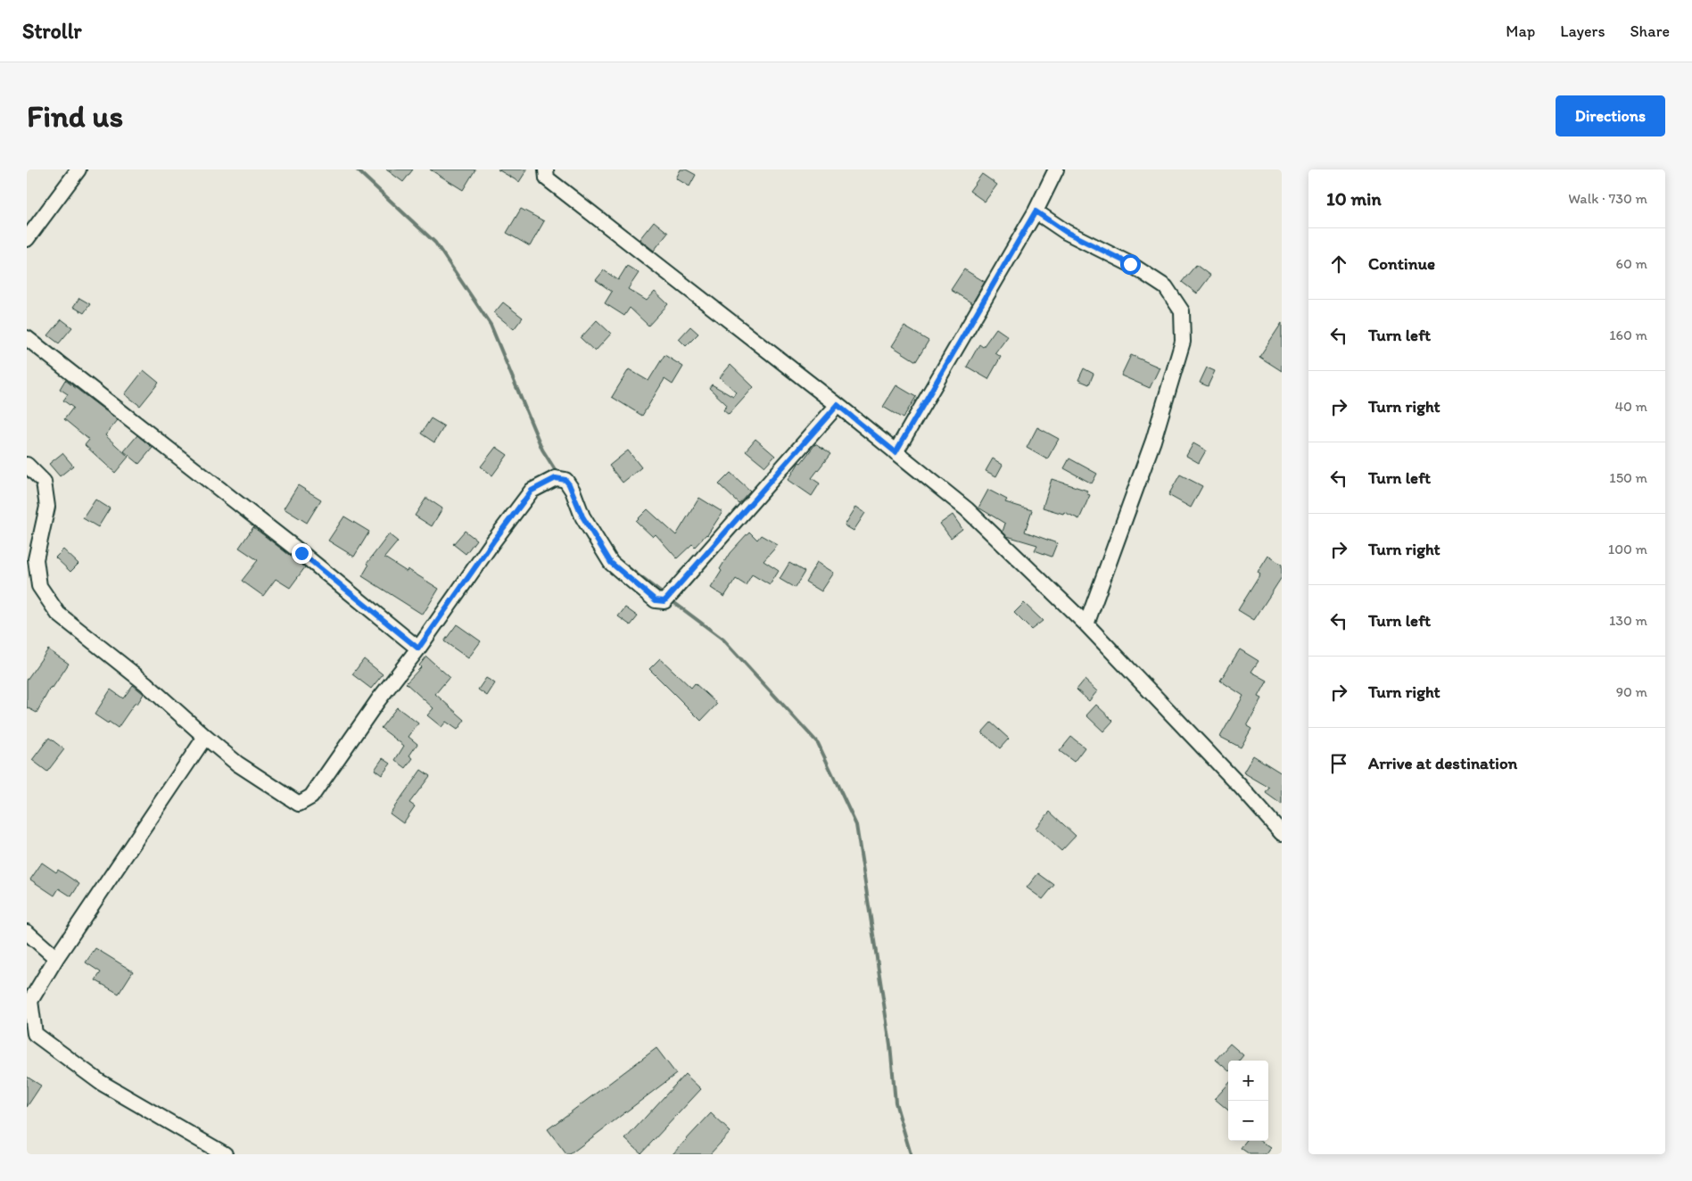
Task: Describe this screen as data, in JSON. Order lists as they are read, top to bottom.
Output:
{
  "page": {
    "header": "Strollr",
    "nav": ["Map", "Layers", "Share"],
    "buttons": "Directions",
    "title": "Find us",
    "heading": ["10 min", "Walk · 730 m"],
    "list": [
      ["Continue", "60 m"],
      ["Turn left", "160 m"],
      ["Turn right", "40 m"],
      ["Turn left", "150 m"],
      ["Turn right", "100 m"],
      ["Turn left", "130 m"],
      ["Turn right", "90 m"],
      "Arrive at destination"
    ],
    "map_buttons": ["+", "−"]
  }
}
